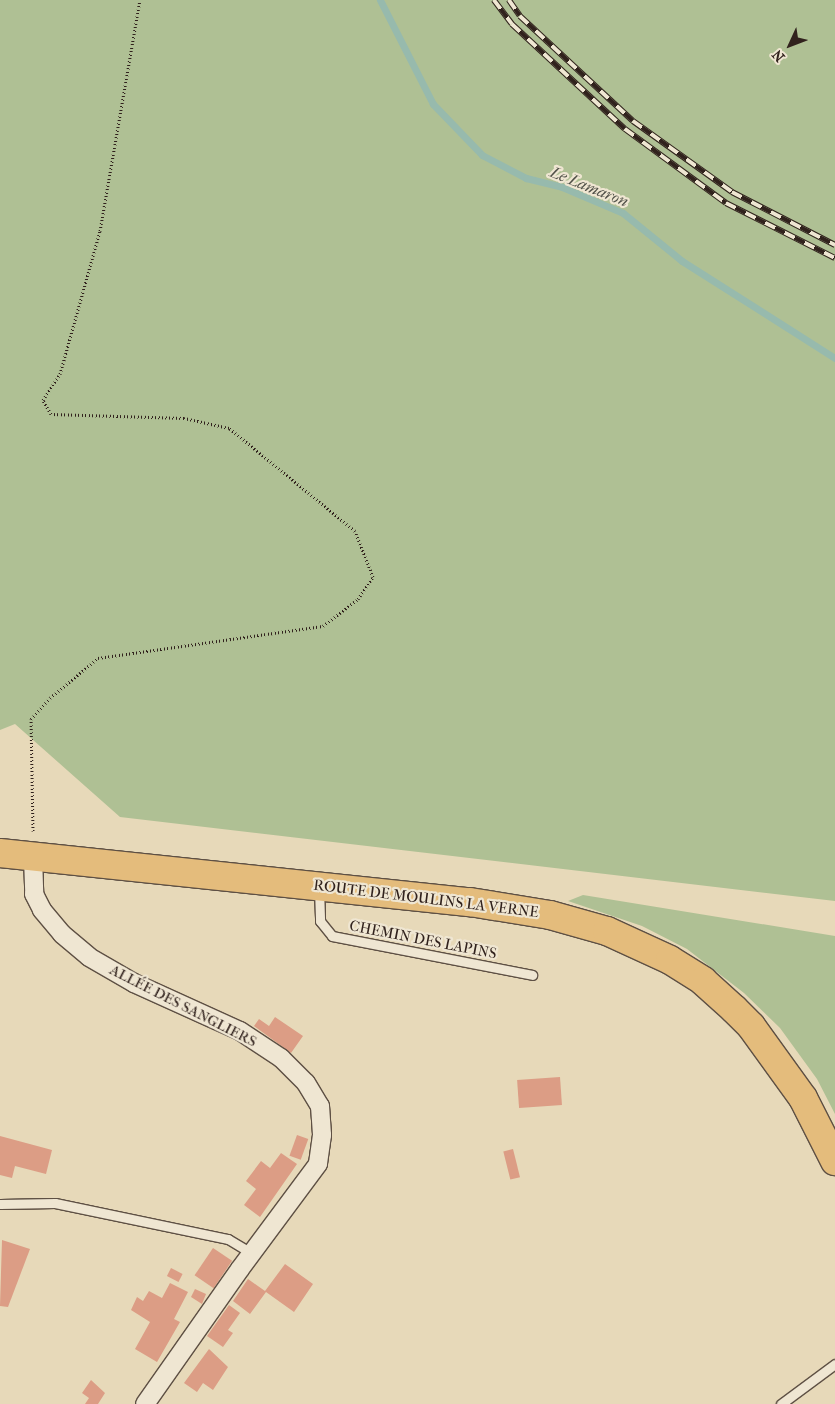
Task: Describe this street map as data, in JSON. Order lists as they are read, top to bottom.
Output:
{
  "streets": {
    "main road": ["ROUTE DE MOULINS LA VERNE"],
    "street": ["ALLÉE DES SANGLIERS"],
    "lane": ["CHEMIN DES LAPINS"]
  },
  "crossings": [
    ["ROUTE DE MOULINS LA VERNE", "CHEMIN DES LAPINS"],
    ["ROUTE DE MOULINS LA VERNE", "ALLÉE DES SANGLIERS"]
  ],
  "water": ["Le Lamaron"],
  "north": "bottom left"
}
